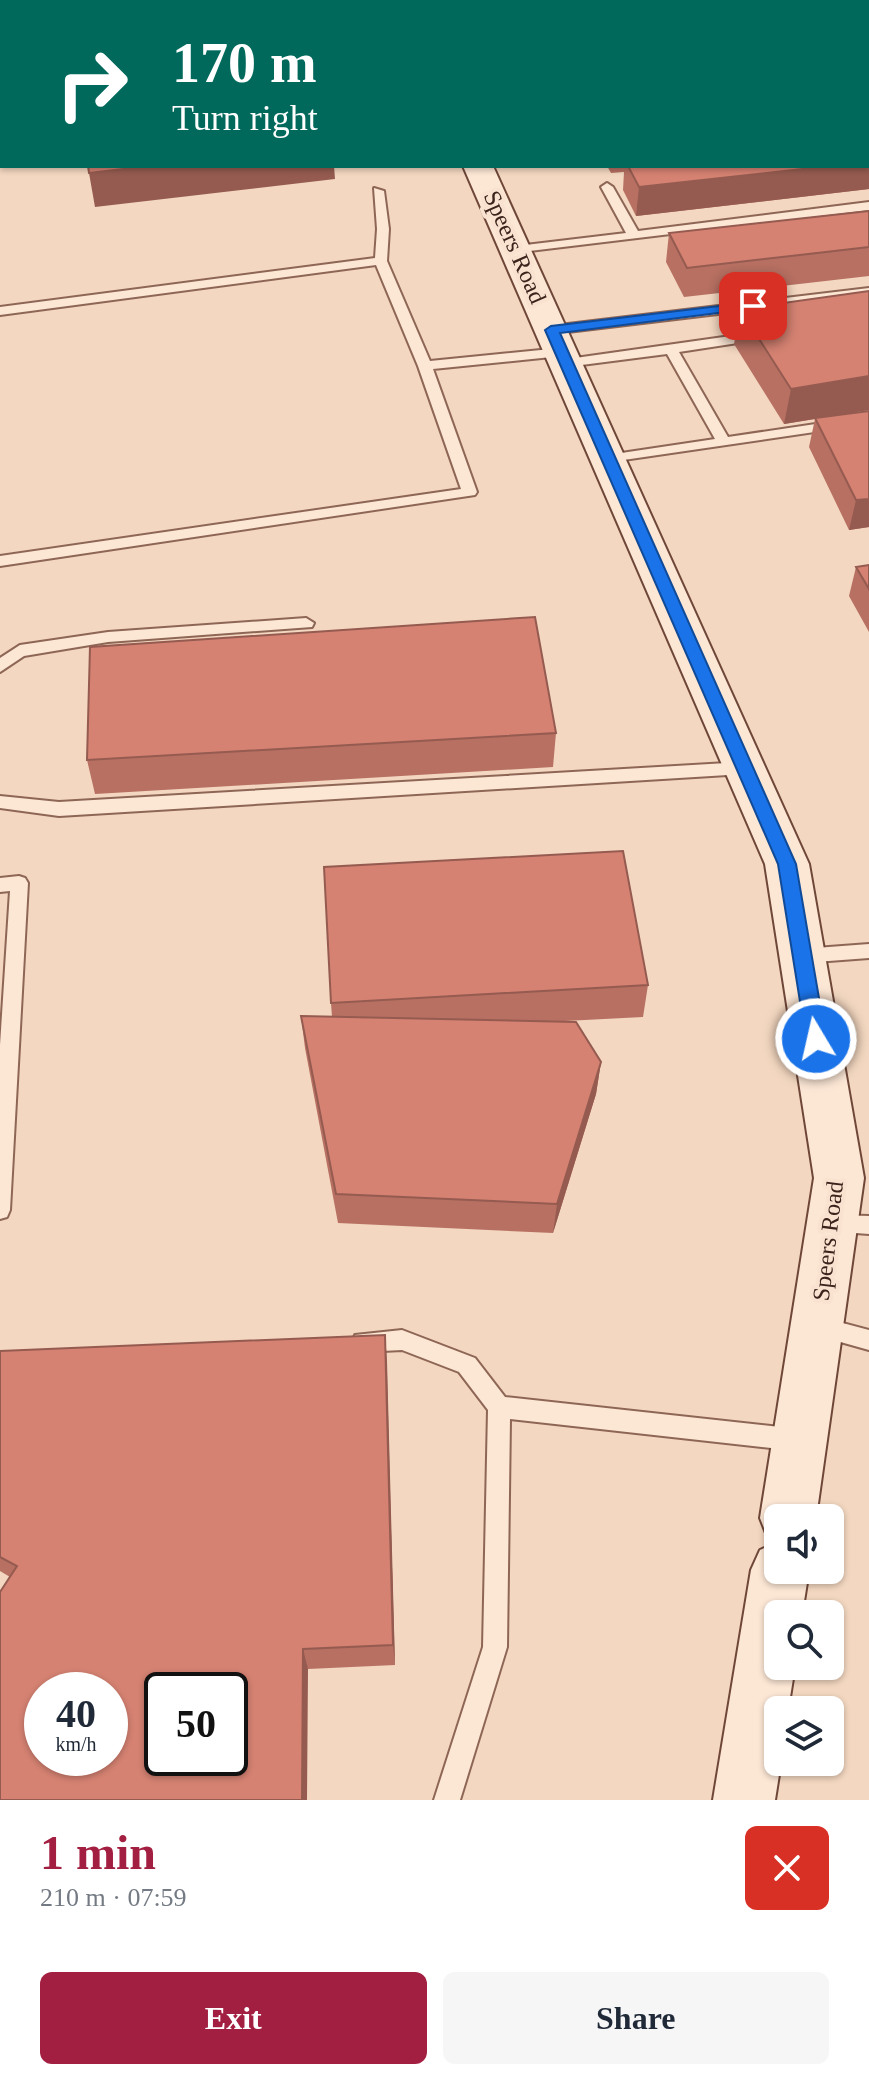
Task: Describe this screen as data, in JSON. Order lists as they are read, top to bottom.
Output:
{
  "streets": {
    "main road": ["Speers Road"]
  },
  "page": {
    "turn": ["170 m", "Turn right"],
    "speed": "40 km/h",
    "limit": "50",
    "heading": ["1 min", "210 m · 07:59"],
    "buttons": ["Exit", "Share"]
  }
}
